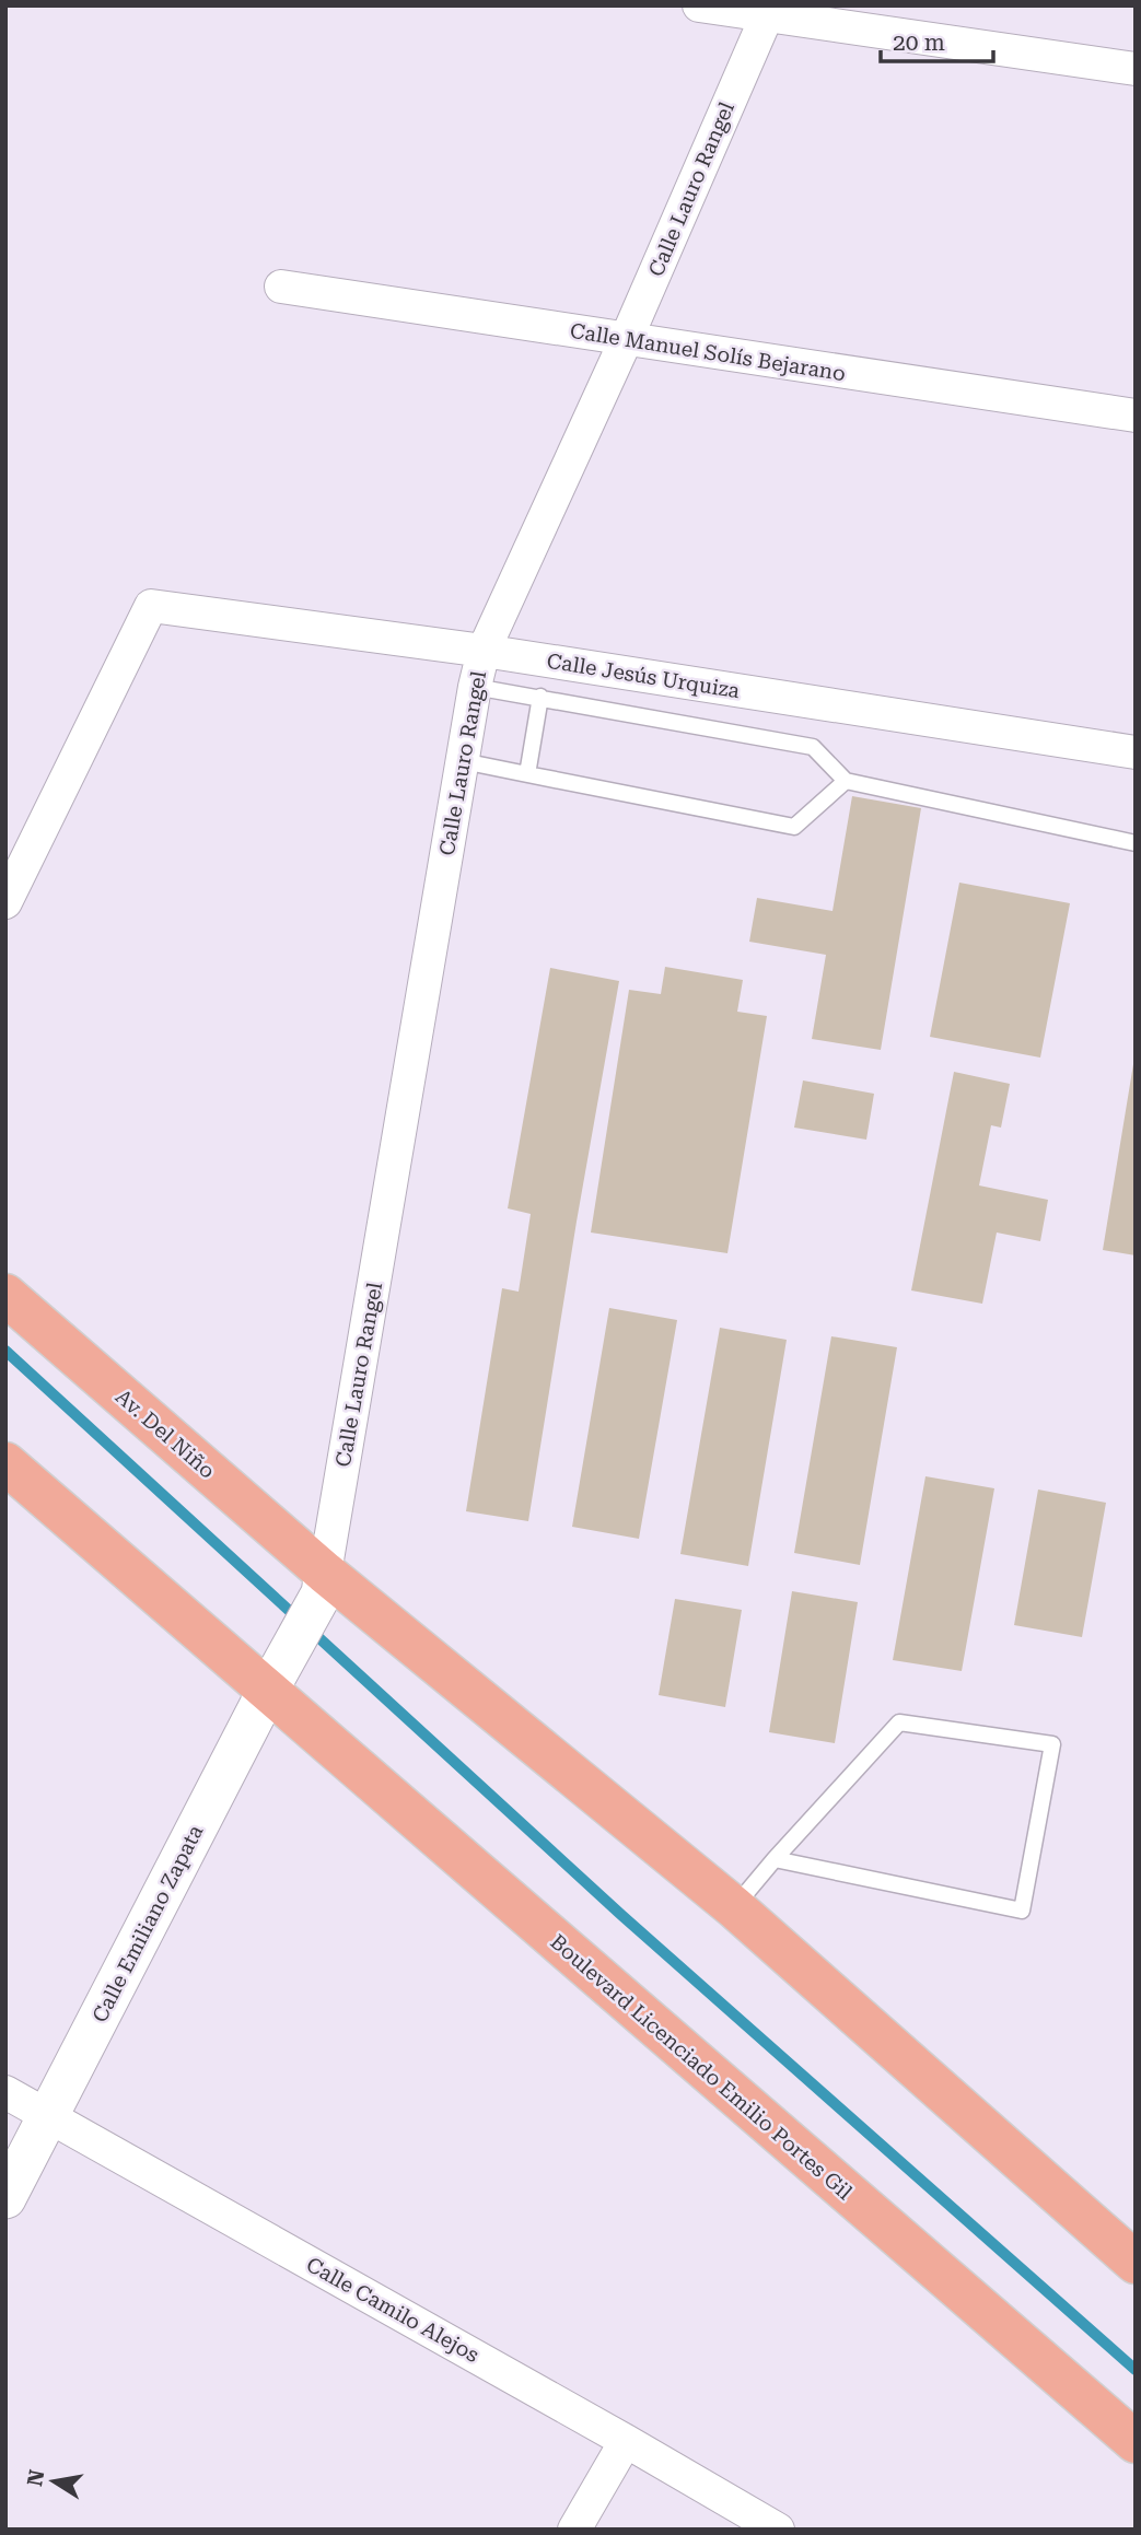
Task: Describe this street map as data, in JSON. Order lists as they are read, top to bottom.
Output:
{
  "streets": {
    "main road": ["Av. Del Niño", "Boulevard Licenciado Emilio Portes Gil"],
    "street": [
      "Calle Lauro Rangel",
      "Calle Manuel Solís Bejarano",
      "Calle Jesús Urquiza",
      "Calle Emiliano Zapata",
      "Calle Camilo Alejos"
    ]
  },
  "crossings": [
    ["Calle Lauro Rangel", "Calle Manuel Solís Bejarano"],
    ["Calle Lauro Rangel", "Calle Jesús Urquiza"],
    ["Calle Lauro Rangel", "Av. Del Niño"],
    ["Calle Lauro Rangel", "Calle Emiliano Zapata"],
    ["Av. Del Niño", "Calle Emiliano Zapata"],
    ["Calle Emiliano Zapata", "Boulevard Licenciado Emilio Portes Gil"],
    ["Calle Emiliano Zapata", "Calle Camilo Alejos"]
  ],
  "scale_bar": "20 m",
  "north": "left"
}
